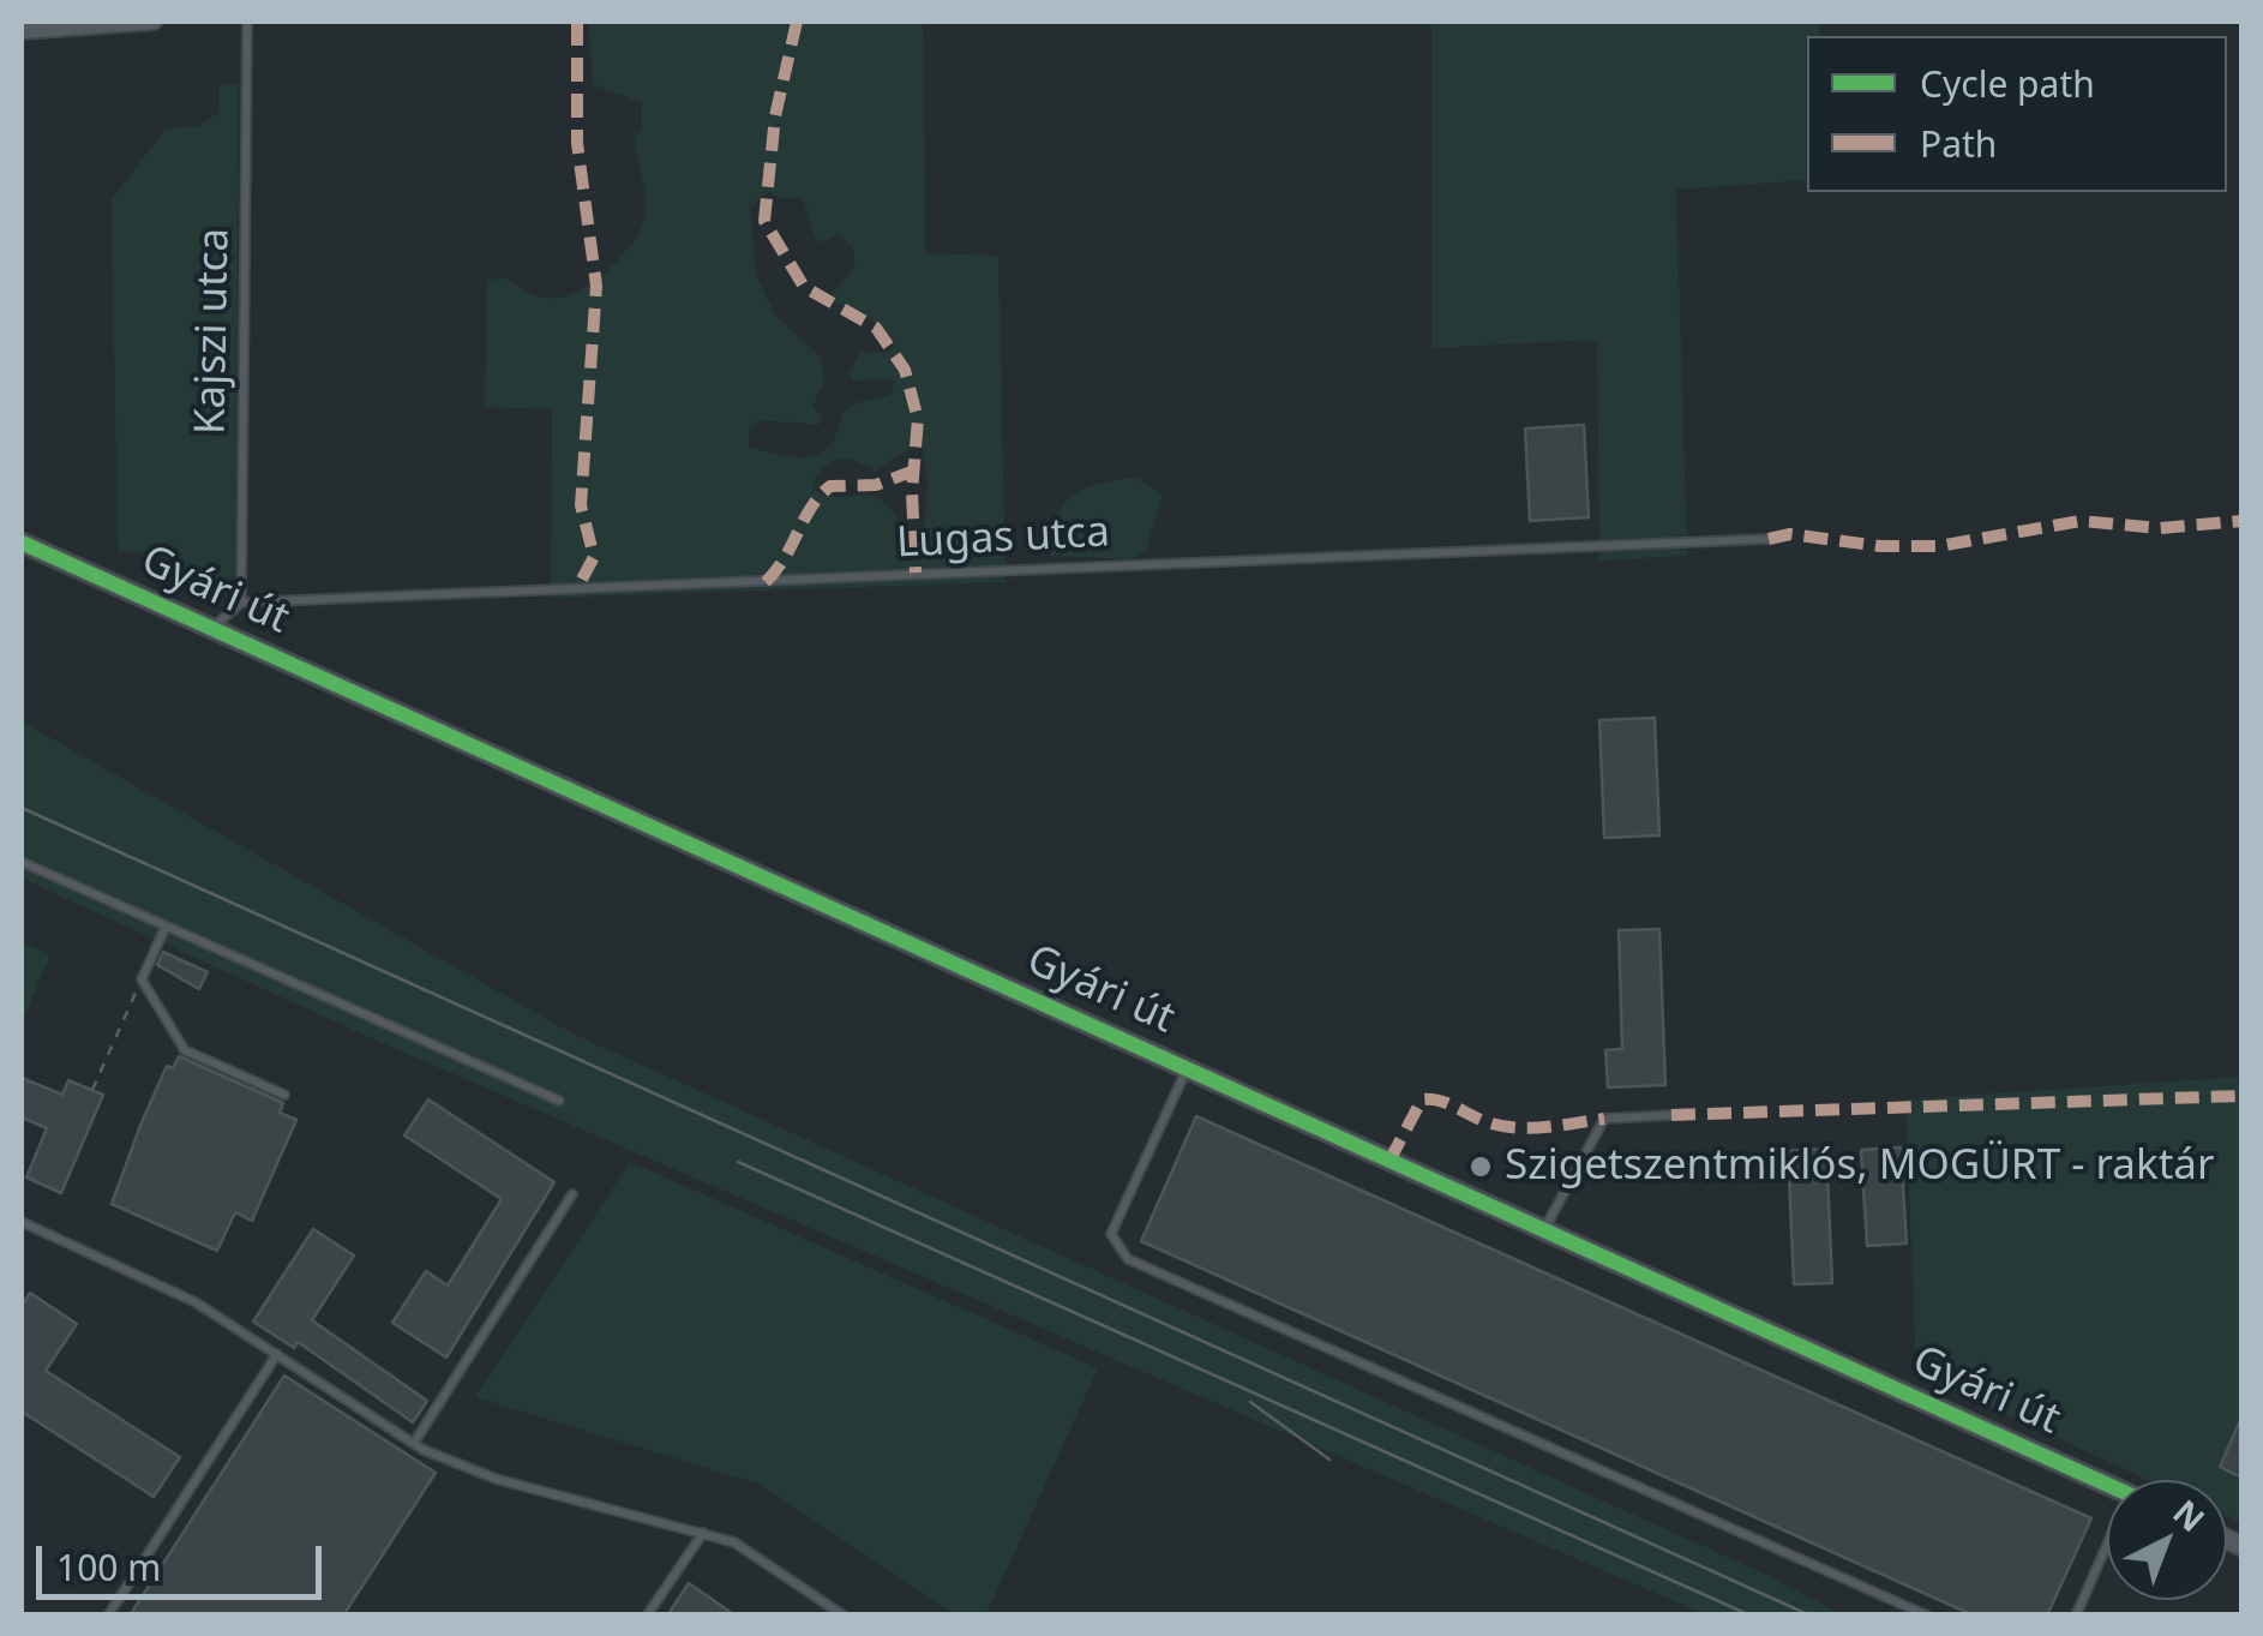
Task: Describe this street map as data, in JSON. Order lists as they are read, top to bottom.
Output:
{
  "streets": {
    "street": ["Gyári út"],
    "lane": ["Kajszi utca", "Lugas utca"]
  },
  "crossings": [
    ["Kajszi utca", "Lugas utca"]
  ],
  "places": ["Szigetszentmiklós, MOGÜRT - raktár"],
  "legend": ["Cycle path", "Path"],
  "scale_bar": "100 m",
  "north": "top right"
}
